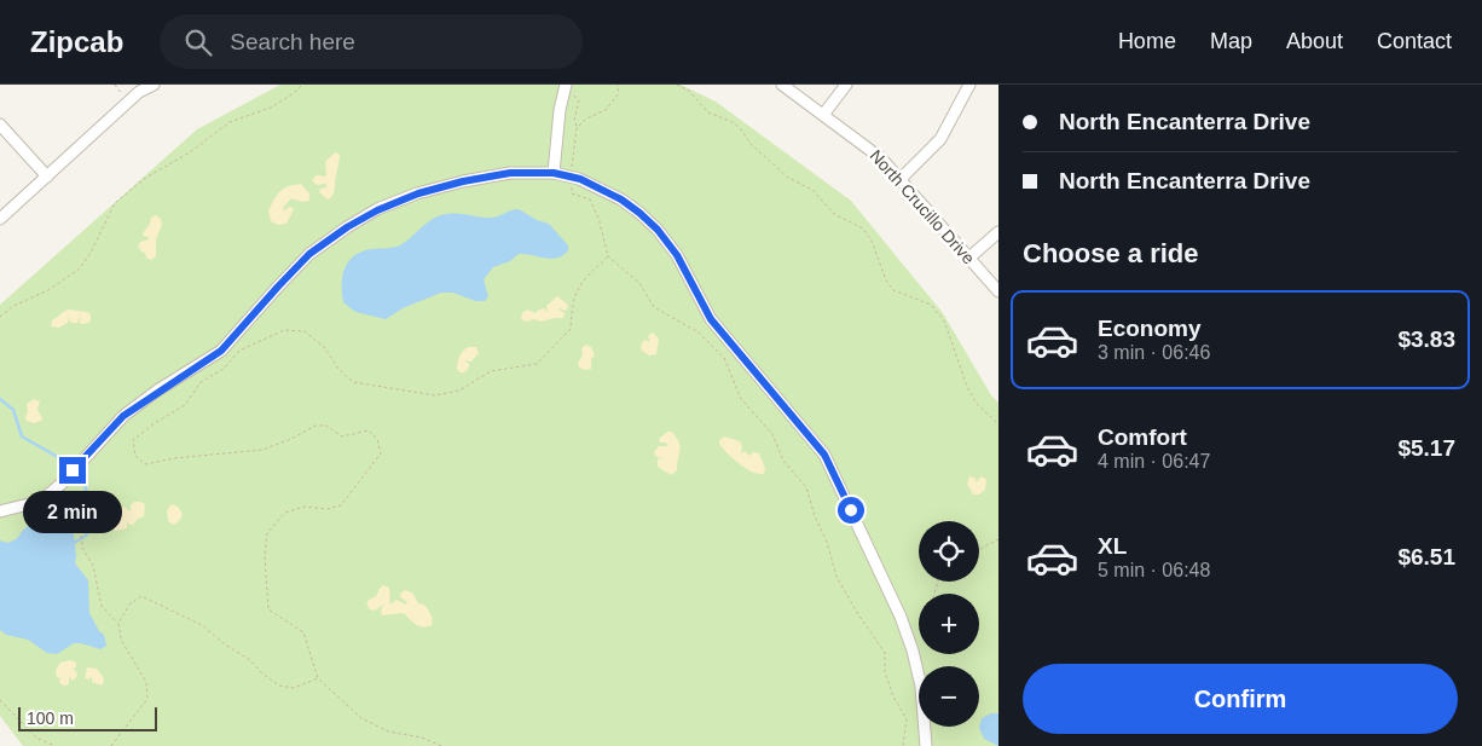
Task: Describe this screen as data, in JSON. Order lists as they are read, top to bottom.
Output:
{
  "streets": {
    "street": ["North Crucillo Drive"]
  },
  "scale_bar": "100 m",
  "page": {
    "header": "Zipcab",
    "search": "Search here",
    "nav": [
      "Home",
      "Map",
      "About",
      "Contact"
    ],
    "banner": ["North Encanterra Drive", "North Encanterra Drive"],
    "heading": "Choose a ride",
    "list": [
      {
        "name": "Economy",
        "note": "3 min · 06:46",
        "value": "$3.83"
      },
      {
        "name": "Comfort",
        "note": "4 min · 06:47",
        "value": "$5.17"
      },
      {
        "name": "XL",
        "note": "5 min · 06:48",
        "value": "$6.51"
      }
    ],
    "bubble": "2 min",
    "map_buttons": ["+", "−"],
    "buttons": "Confirm",
    "scale": "100 m"
  }
}
